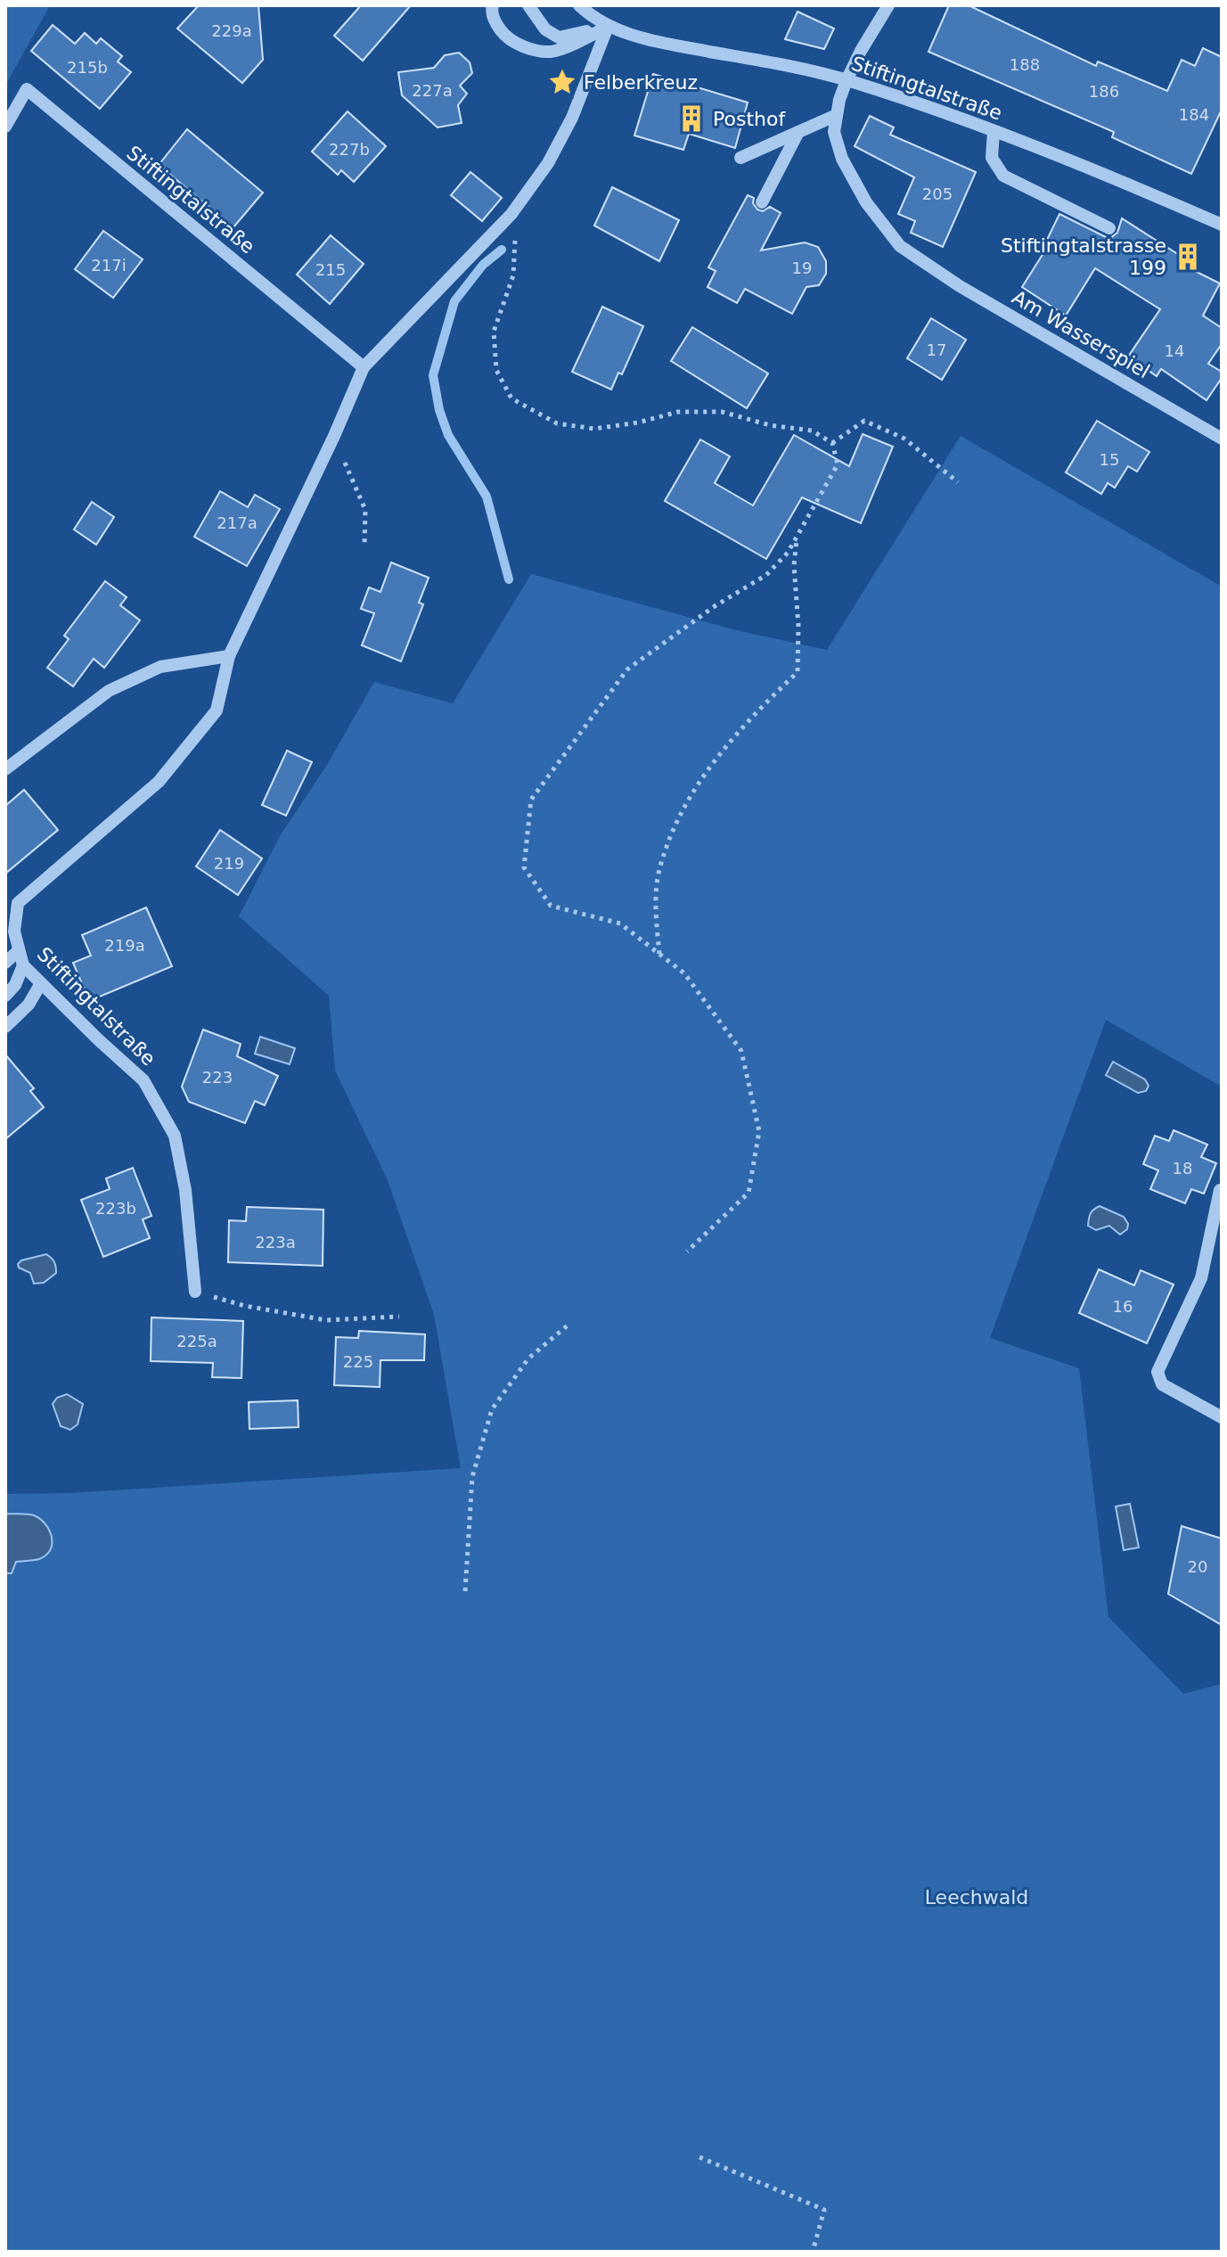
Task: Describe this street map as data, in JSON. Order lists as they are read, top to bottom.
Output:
{
  "streets": {
    "street": ["Stiftingtalstraße", "Am Wasserspiel"]
  },
  "crossings": [
    ["Stiftingtalstraße", "Am Wasserspiel"]
  ],
  "parks": ["Leechwald"],
  "places": {
    "place": ["Felberkreuz"],
    "building": ["Posthof", "Stiftingtalstrasse 199"]
  },
  "house_numbers": [
    "229a",
    "188",
    "215b",
    "227a",
    "186",
    "184",
    "227b",
    "205",
    "217i",
    "19",
    "215",
    "17",
    "14",
    "15",
    "217a",
    "219",
    "219a",
    "223",
    "18",
    "223b",
    "223a",
    "16",
    "225a",
    "225",
    "20"
  ]
}
